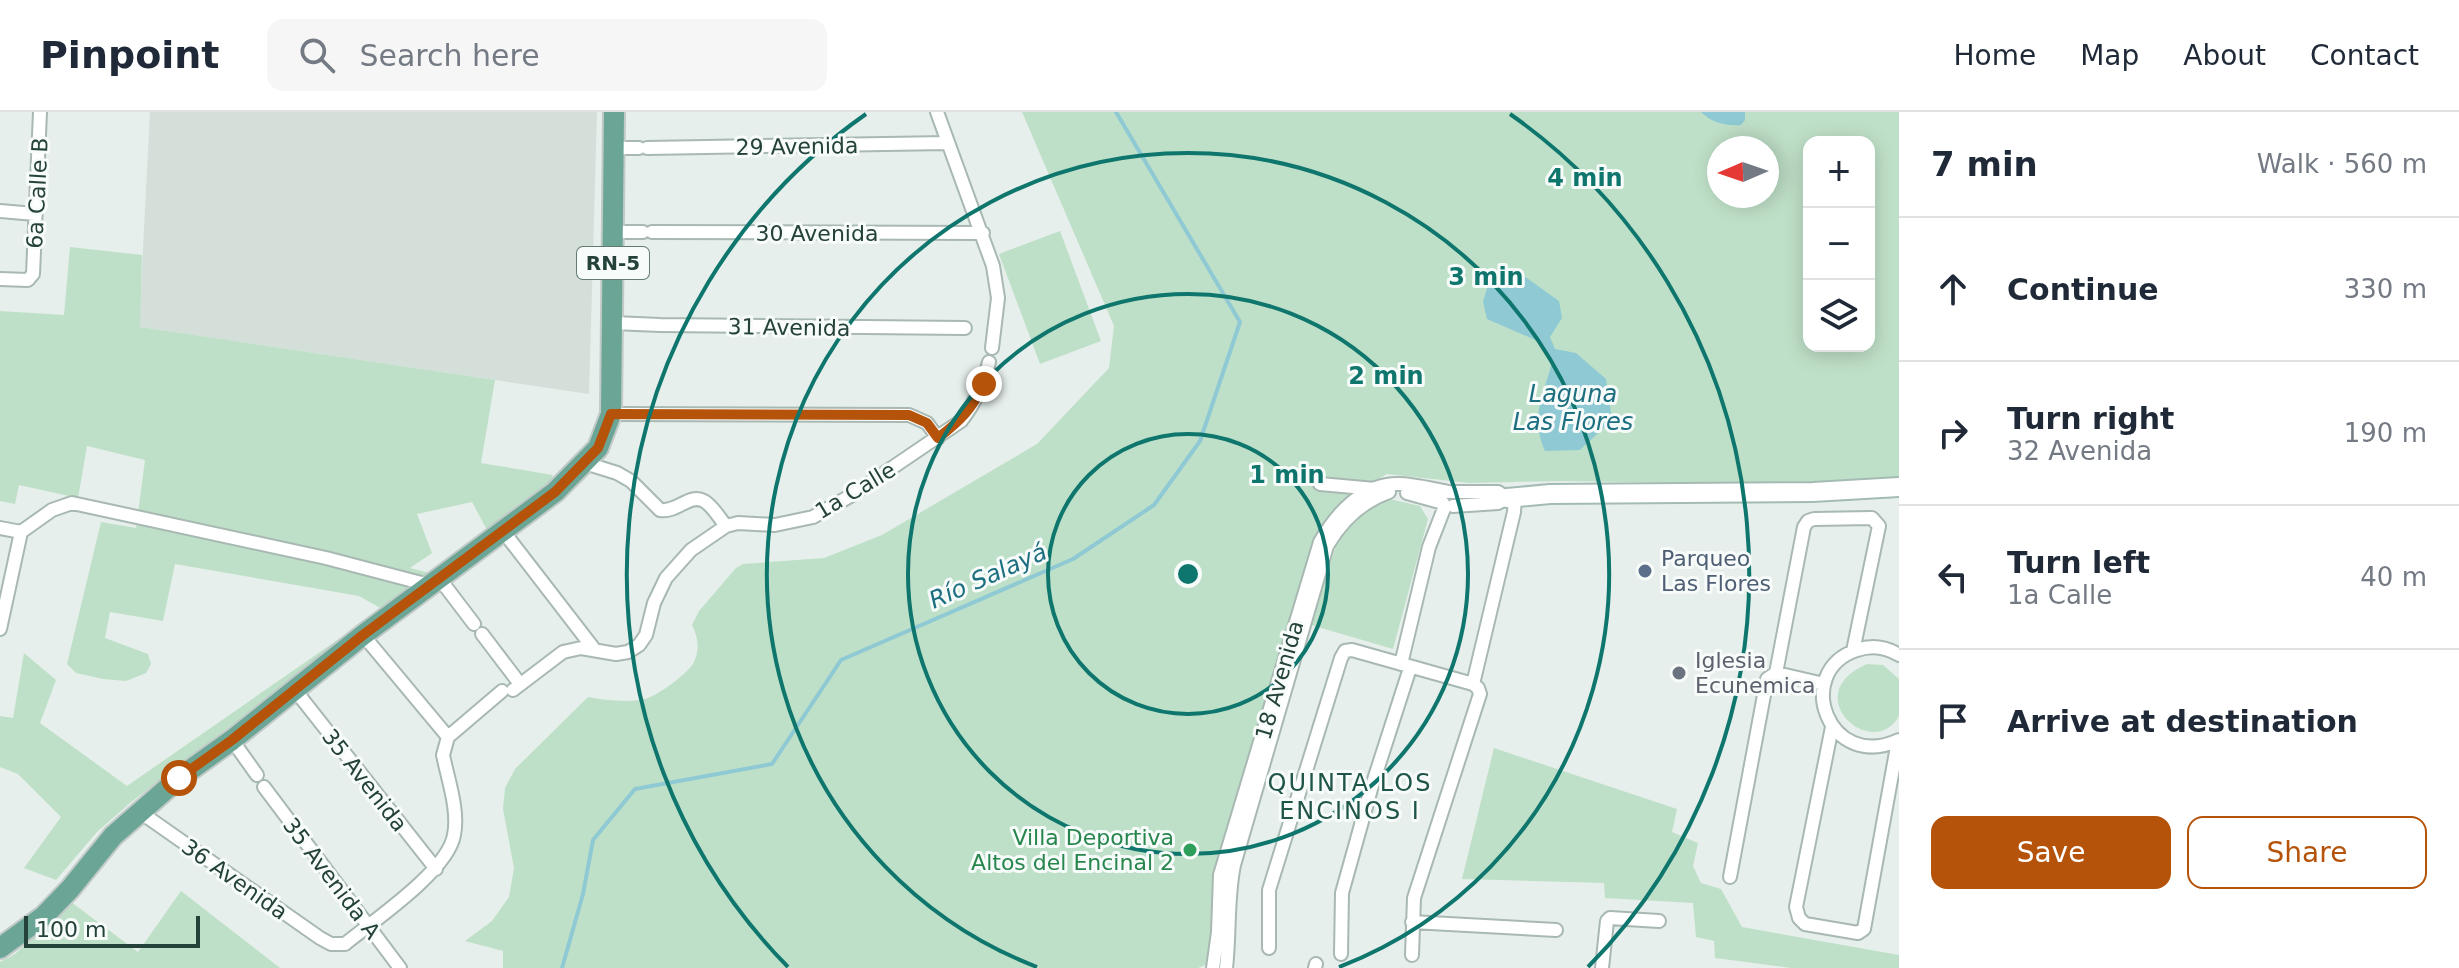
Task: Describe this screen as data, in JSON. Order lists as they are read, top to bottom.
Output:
{
  "streets": {
    "main road": ["RN-5"],
    "street": [
      "29 Avenida",
      "6a Calle B",
      "30 Avenida",
      "31 Avenida",
      "1a Calle",
      "18 Avenida",
      "35 Avenida",
      "35 Avenida A",
      "36 Avenida"
    ]
  },
  "crossings": [
    ["29 Avenida", "RN-5"],
    ["29 Avenida", "1a Calle"],
    ["30 Avenida", "RN-5"],
    ["30 Avenida", "1a Calle"],
    ["RN-5", "31 Avenida"],
    ["RN-5", "35 Avenida"],
    ["RN-5", "35 Avenida A"],
    ["RN-5", "36 Avenida"],
    ["35 Avenida A", "36 Avenida"]
  ],
  "districts": ["QUINTA LOS ENCINOS I"],
  "water": ["Laguna Las Flores", "Río Salayá"],
  "places": ["Parqueo Las Flores", "Iglesia Ecunemica", "Villa Deportiva Altos del Encinal 2"],
  "scale_bar": "100 m",
  "north": "left",
  "page": {
    "header": "Pinpoint",
    "search": "Search here",
    "nav": [
      "Home",
      "Map",
      "About",
      "Contact"
    ],
    "heading": ["7 min", "Walk · 560 m"],
    "map_buttons": ["+", "−"],
    "list": [
      ["Continue", "330 m"],
      ["Turn right", "32 Avenida", "190 m"],
      ["Turn left", "1a Calle", "40 m"],
      "Arrive at destination"
    ],
    "buttons": ["Save", "Share"],
    "scale": "100 m"
  },
  "rings": [
    "4 min",
    "3 min",
    "2 min",
    "1 min"
  ]
}
